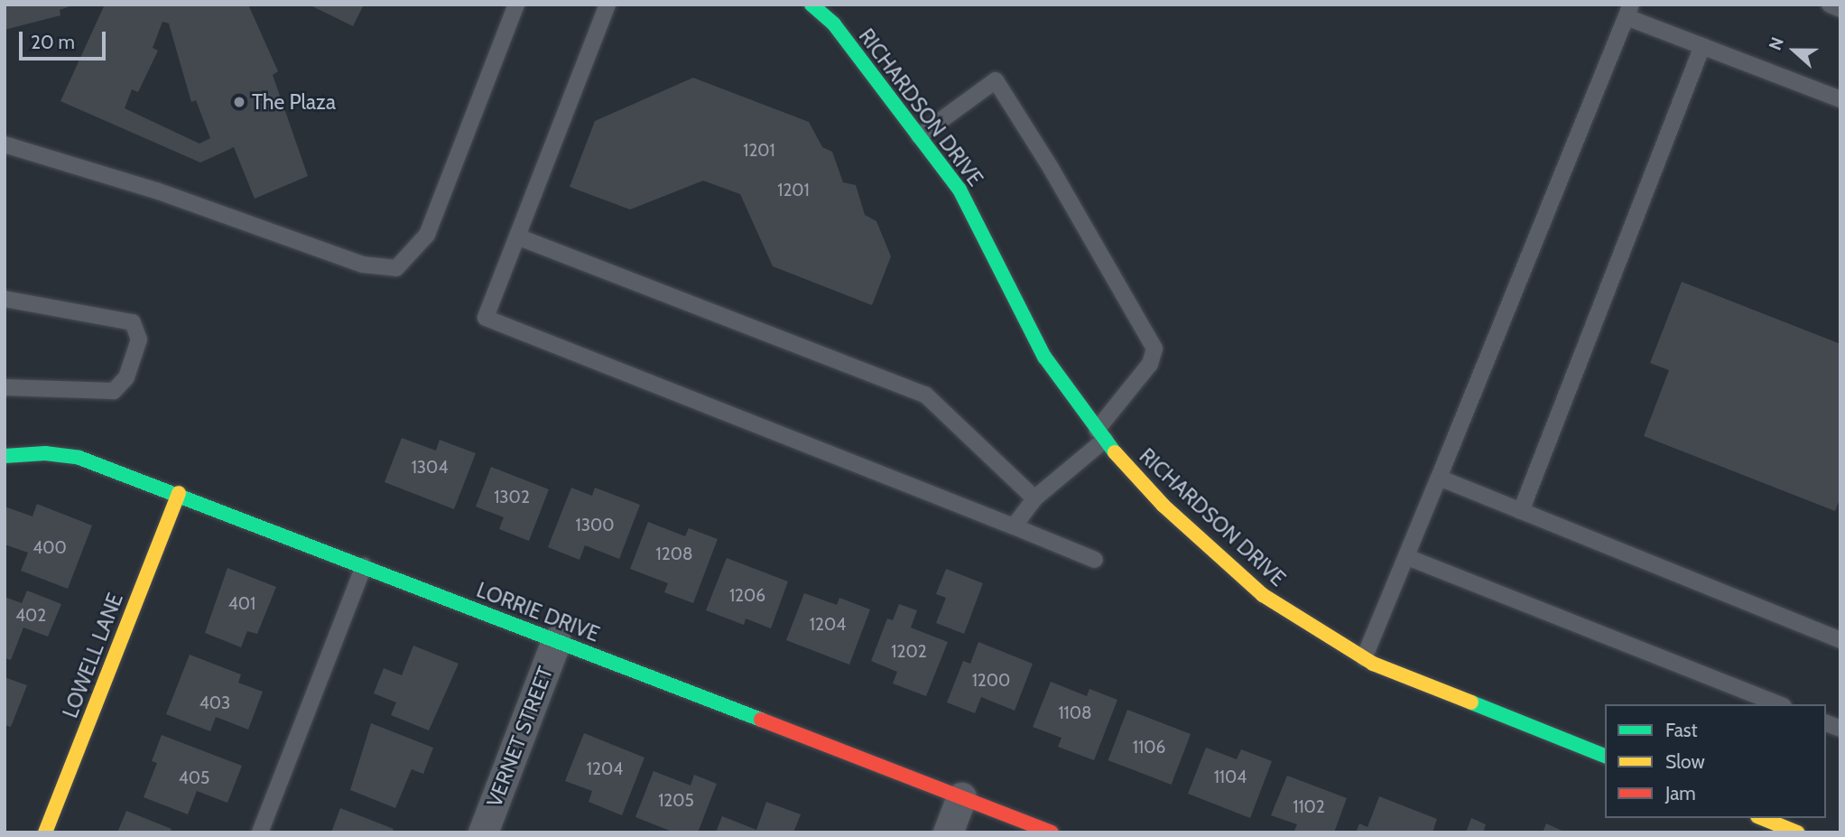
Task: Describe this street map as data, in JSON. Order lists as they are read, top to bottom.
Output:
{
  "streets": {
    "street": [
      "RICHARDSON DRIVE",
      "LORRIE DRIVE",
      "LOWELL LANE",
      "VERNET STREET"
    ]
  },
  "crossings": [
    ["LORRIE DRIVE", "LOWELL LANE"],
    ["LORRIE DRIVE", "VERNET STREET"]
  ],
  "places": ["The Plaza"],
  "house_numbers": [
    "1201",
    "1201",
    "1304",
    "1302",
    "1300",
    "400",
    "1208",
    "1206",
    "401",
    "402",
    "1204",
    "1202",
    "1200",
    "403",
    "1108",
    "1106",
    "1204",
    "1104",
    "405",
    "1205",
    "1102"
  ],
  "legend": ["Fast", "Slow", "Jam"],
  "scale_bar": "20 m",
  "north": "left"
}
